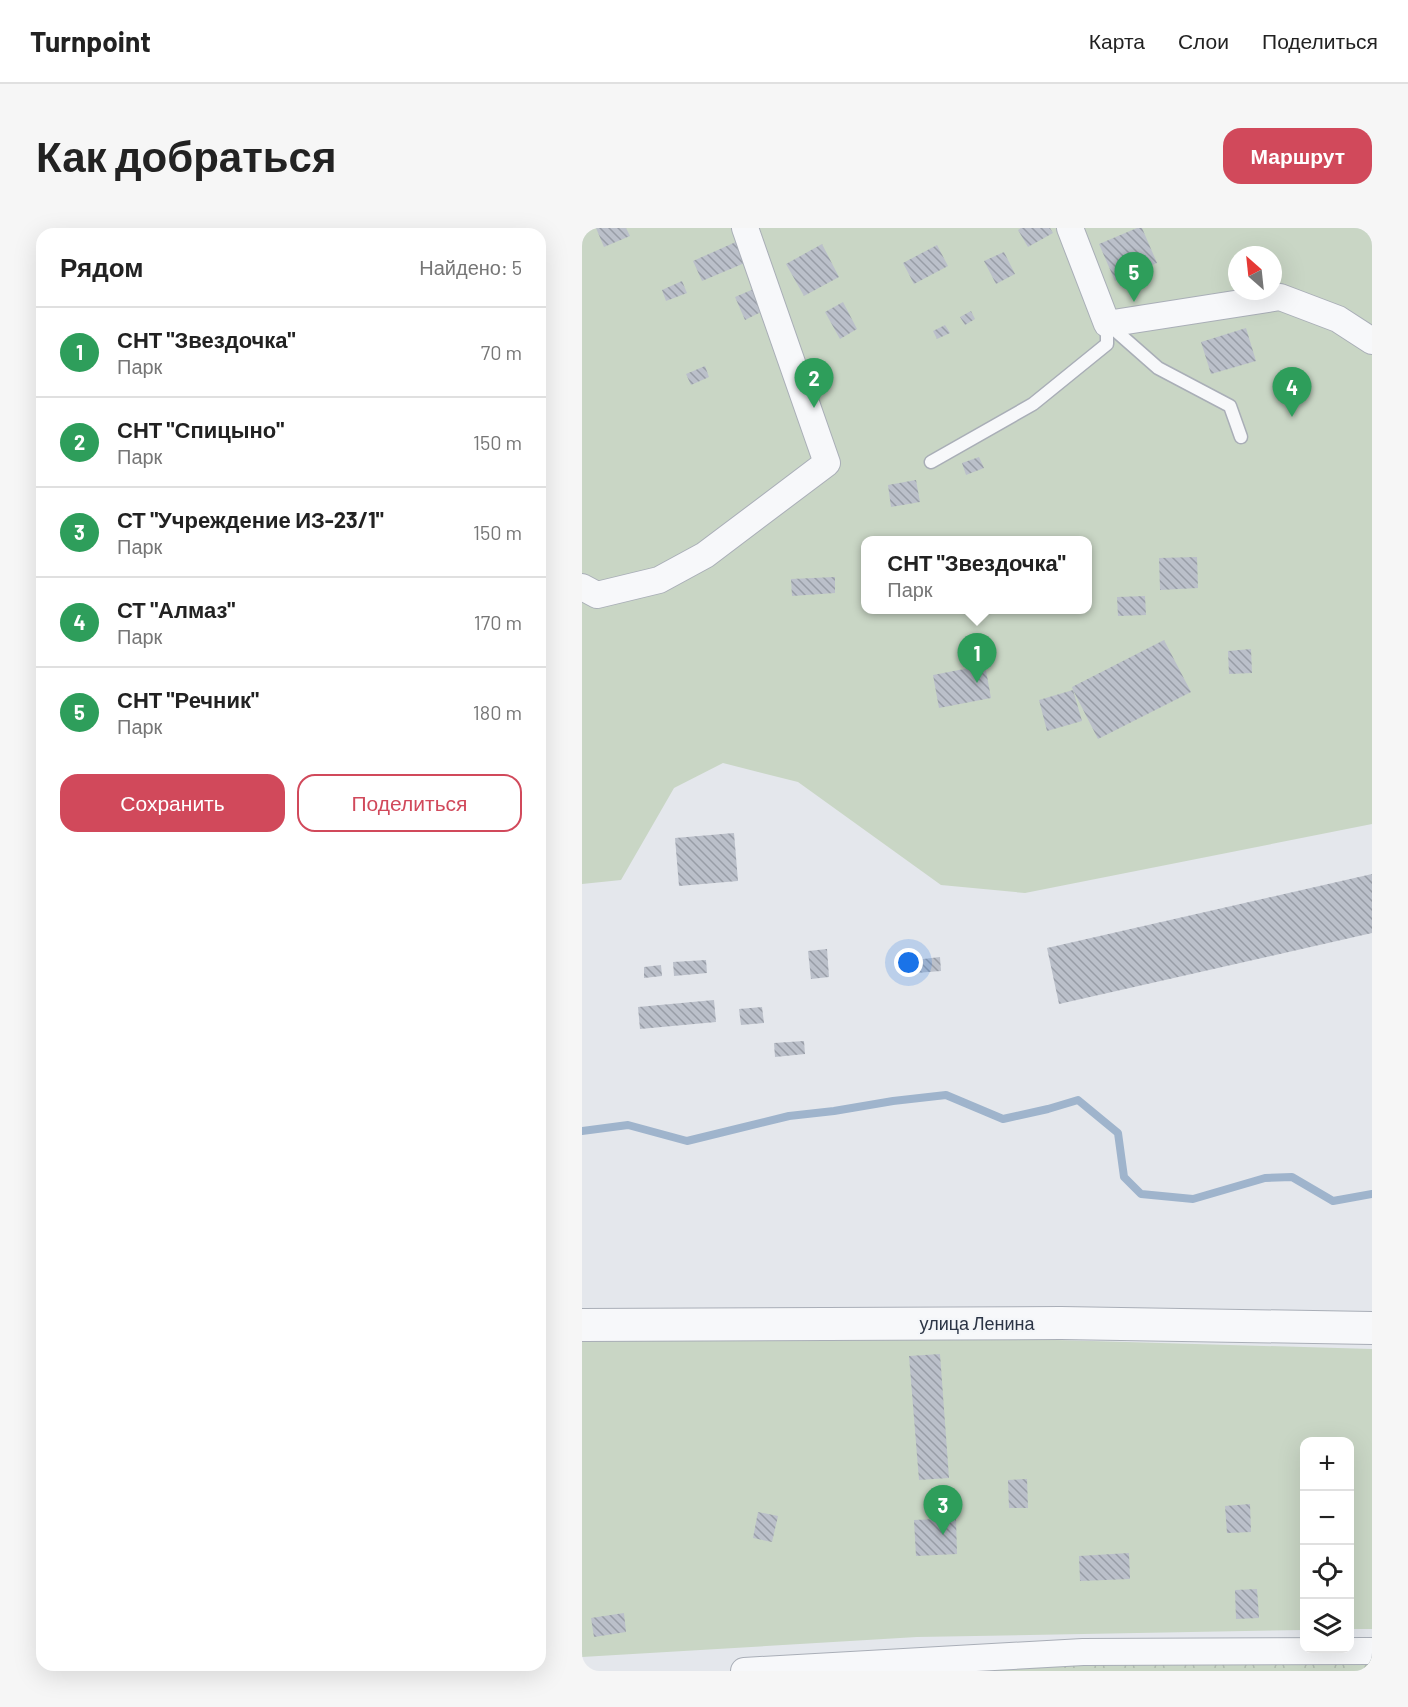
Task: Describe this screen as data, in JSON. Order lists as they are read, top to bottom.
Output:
{
  "streets": {
    "street": ["улица Ленина"]
  },
  "north": "top left",
  "page": {
    "header": "Turnpoint",
    "nav": ["Карта", "Слои", "Поделиться"],
    "buttons": [
      "Маршрут",
      ["Сохранить", "Поделиться"]
    ],
    "title": "Как добраться",
    "heading": ["Рядом", "Найдено: 5"],
    "pins": [
      "5",
      "2",
      "4",
      "1",
      "3"
    ],
    "list": [
      {
        "mark": "1",
        "name": "СНТ \"Звездочка\"",
        "note": "Парк",
        "value": "70 m"
      },
      {
        "mark": "2",
        "name": "СНТ \"Спицыно\"",
        "note": "Парк",
        "value": "150 m"
      },
      {
        "mark": "3",
        "name": "СТ \"Учреждение ИЗ-23/1\"",
        "note": "Парк",
        "value": "150 m"
      },
      {
        "mark": "4",
        "name": "СТ \"Алмаз\"",
        "note": "Парк",
        "value": "170 m"
      },
      {
        "mark": "5",
        "name": "СНТ \"Речник\"",
        "note": "Парк",
        "value": "180 m"
      }
    ],
    "popup": ["СНТ \"Звездочка\"", "Парк"],
    "map_buttons": ["+", "−"]
  }
}
